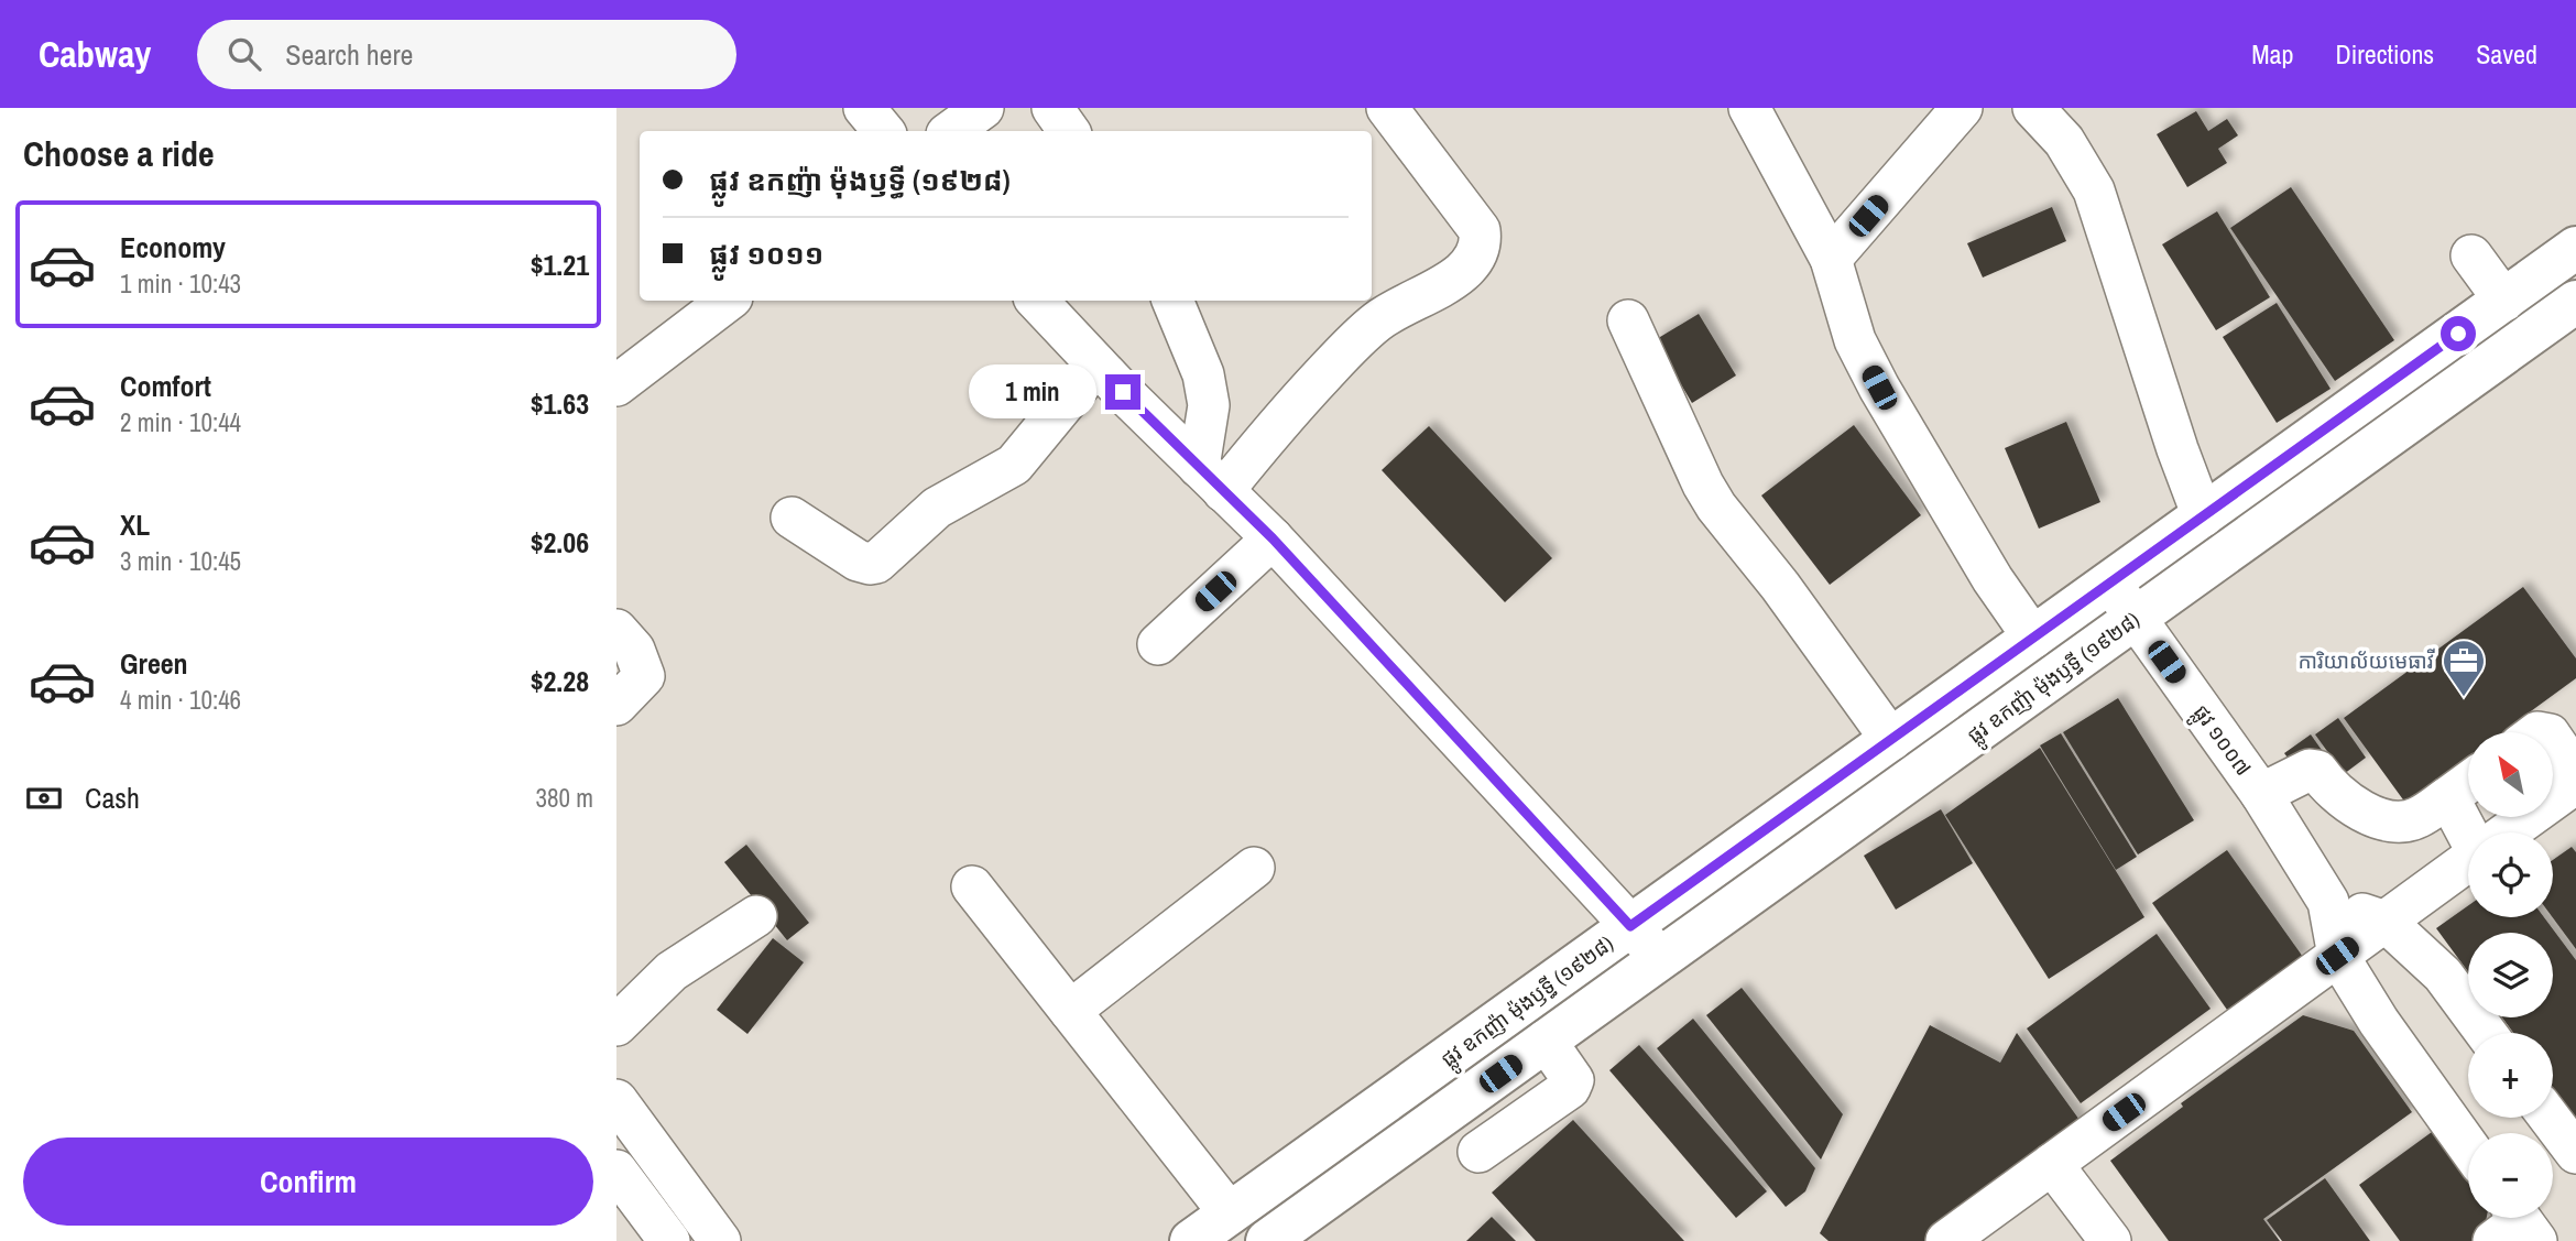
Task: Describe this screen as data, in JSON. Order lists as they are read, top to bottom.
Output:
{
  "streets": {
    "main road": ["ផ្លូវ ឧកញ៉ា ម៉ុងឫទ្ធី (១៩២៨)"],
    "street": ["ផ្លូវ ១០០៧"]
  },
  "crossings": [
    ["ផ្លូវ ឧកញ៉ា ម៉ុងឫទ្ធី (១៩២៨)", "ផ្លូវ ១០០៧"]
  ],
  "places": {
    "office": ["ការិយាល័យមេធាវី"]
  },
  "north": "top left",
  "page": {
    "header": "Cabway",
    "search": "Search here",
    "nav": ["Map", "Directions", "Saved"],
    "heading": "Choose a ride",
    "banner": ["ផ្លូវ ឧកញ៉ា ម៉ុងឫទ្ធី (១៩២៨)", "ផ្លូវ ១០១១"],
    "list": [
      {
        "name": "Economy",
        "note": "1 min · 10:43",
        "value": "$1.21"
      },
      {
        "name": "Comfort",
        "note": "2 min · 10:44",
        "value": "$1.63"
      },
      {
        "name": "XL",
        "note": "3 min · 10:45",
        "value": "$2.06"
      },
      {
        "name": "Green",
        "note": "4 min · 10:46",
        "value": "$2.28"
      }
    ],
    "bubble": "1 min",
    "map_buttons": ["+", "−"],
    "pay": ["Cash", "380 m"],
    "buttons": "Confirm"
  }
}
